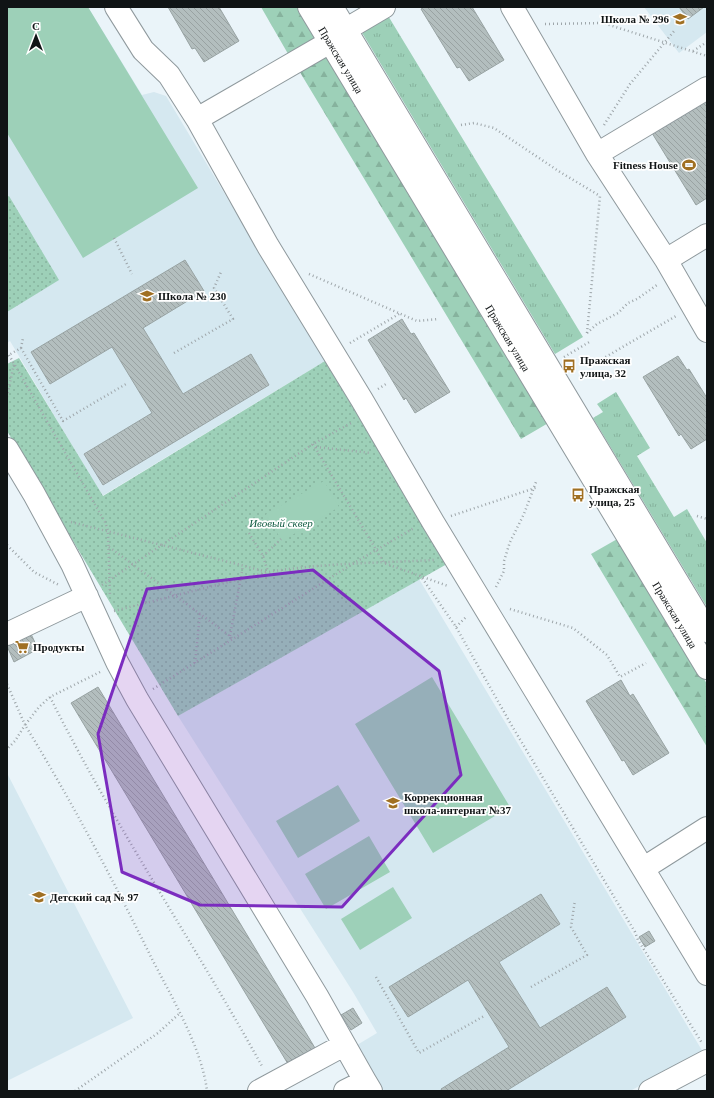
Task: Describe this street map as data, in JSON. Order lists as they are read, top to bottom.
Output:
{
  "streets": {
    "street": ["Пражская улица"]
  },
  "parks": ["Ивовый сквер"],
  "places": {
    "school or university": [
      "Школа № 296",
      "Школа № 230",
      "Коррекционная школа-интернат №37",
      "Детский сад № 97"
    ],
    "sports": ["Fitness House"],
    "bus stop": ["Пражская улица, 32", "Пражская улица, 25"],
    "supermarket": ["Продукты"]
  },
  "north": "top"
}
